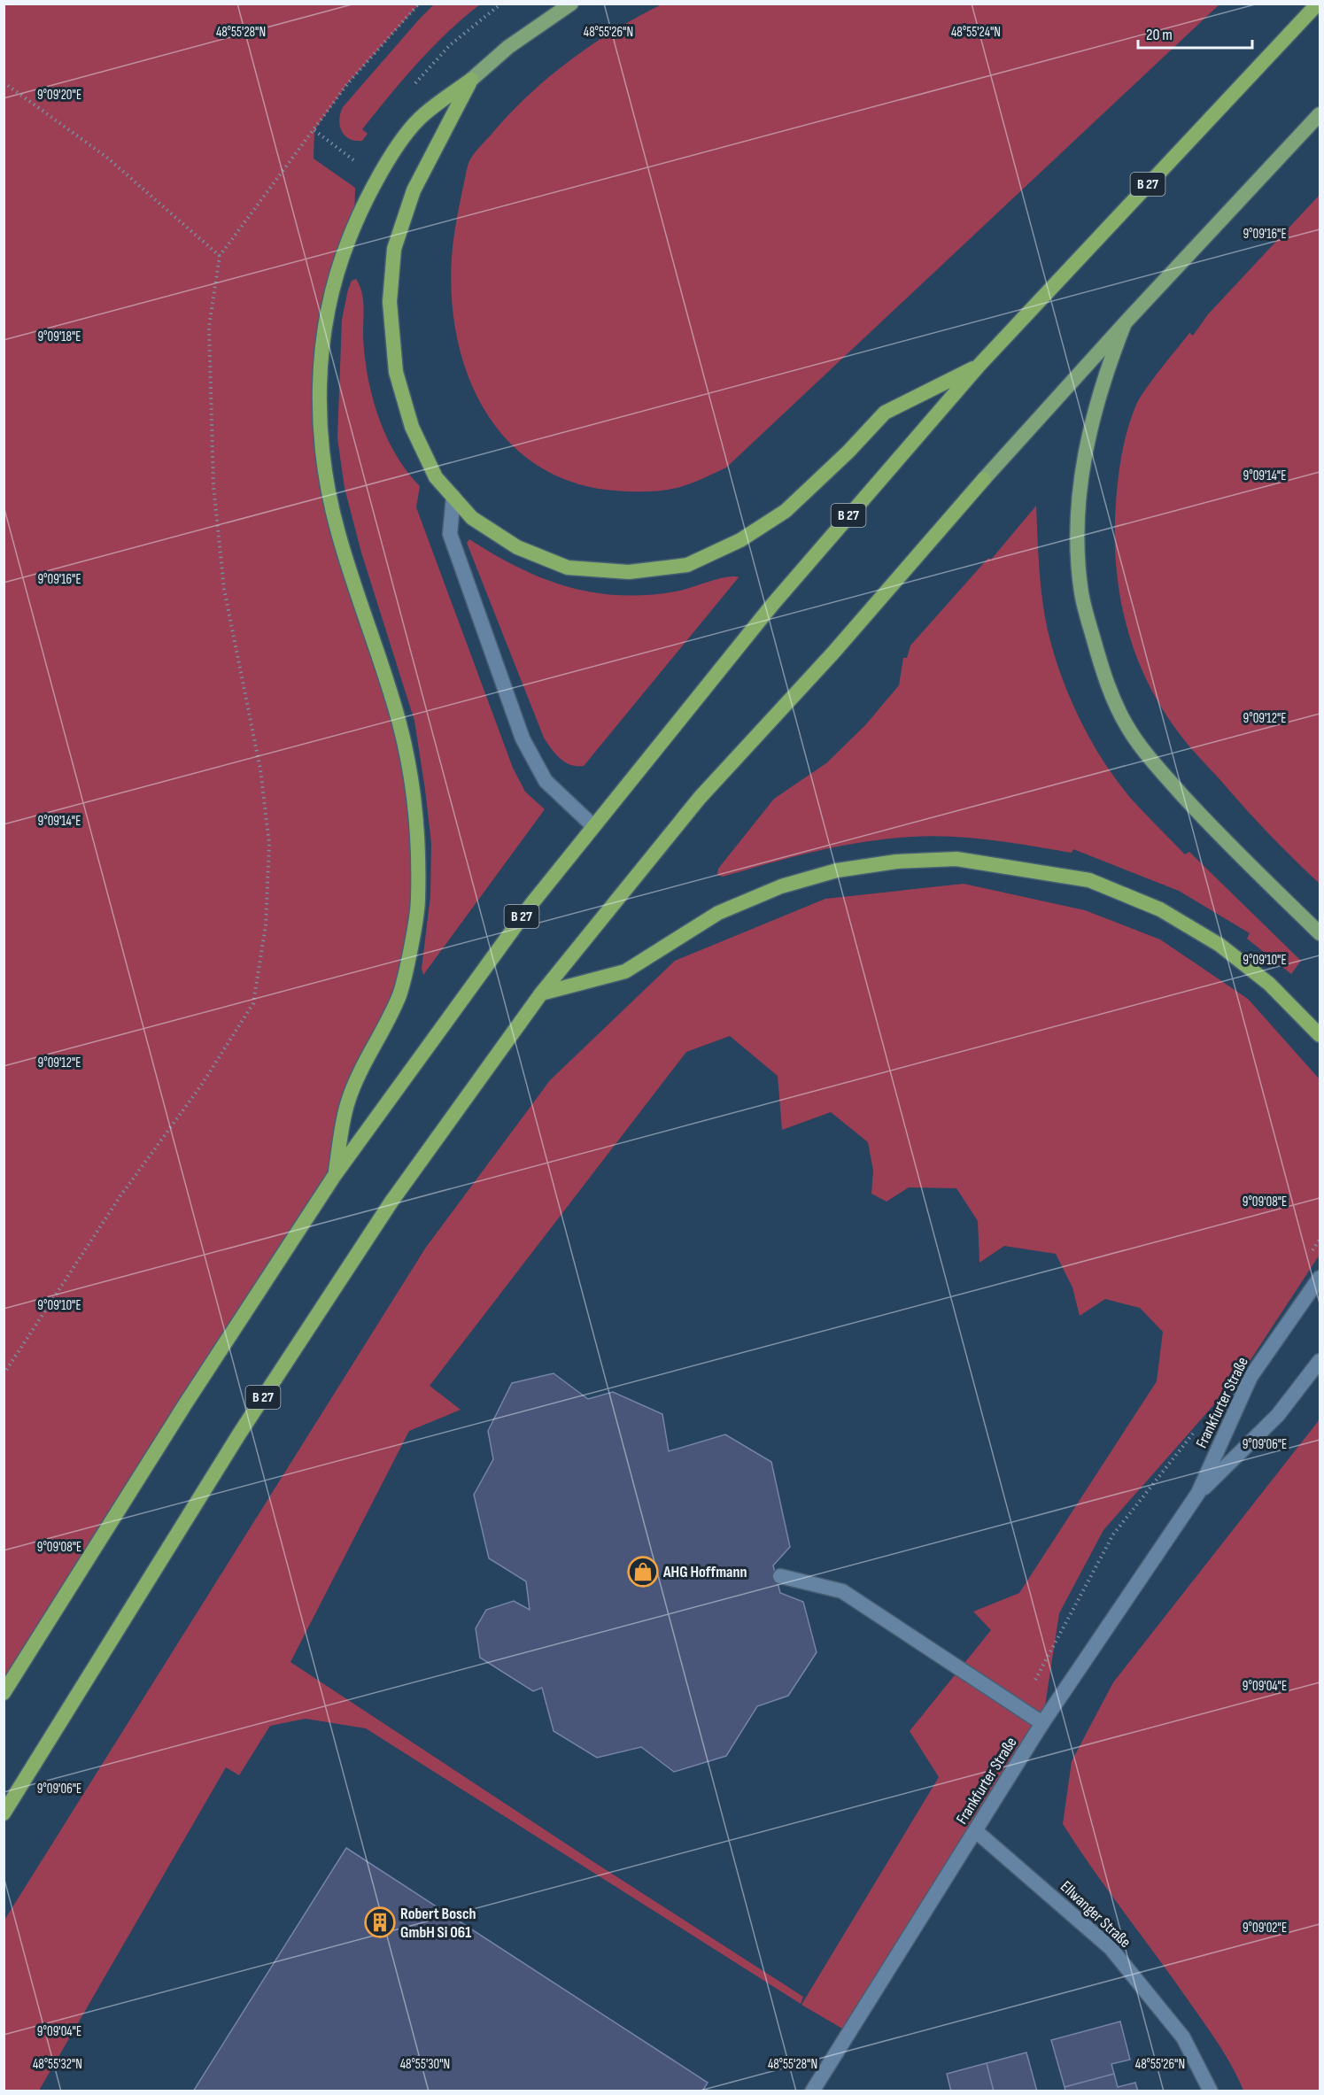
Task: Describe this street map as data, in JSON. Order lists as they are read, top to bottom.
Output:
{
  "streets": {
    "highway": ["B 27"],
    "street": ["Frankfurter Straße", "Ellwanger Straße"]
  },
  "crossings": [
    ["Frankfurter Straße", "Ellwanger Straße"]
  ],
  "places": {
    "shop": ["AHG Hoffmann"],
    "building": ["Robert Bosch GmbH Si 061"]
  },
  "scale_bar": "20 m",
  "coordinates": [
    "48°55'28\"N",
    "48°55'26\"N",
    "48°55'24\"N",
    "9°09'20\"E",
    "9°09'16\"E",
    "9°09'18\"E",
    "9°09'14\"E",
    "9°09'12\"E",
    "9°09'10\"E",
    "9°09'08\"E",
    "9°09'06\"E",
    "9°09'04\"E",
    "9°09'02\"E",
    "48°55'32\"N",
    "48°55'30\"N"
  ]
}
